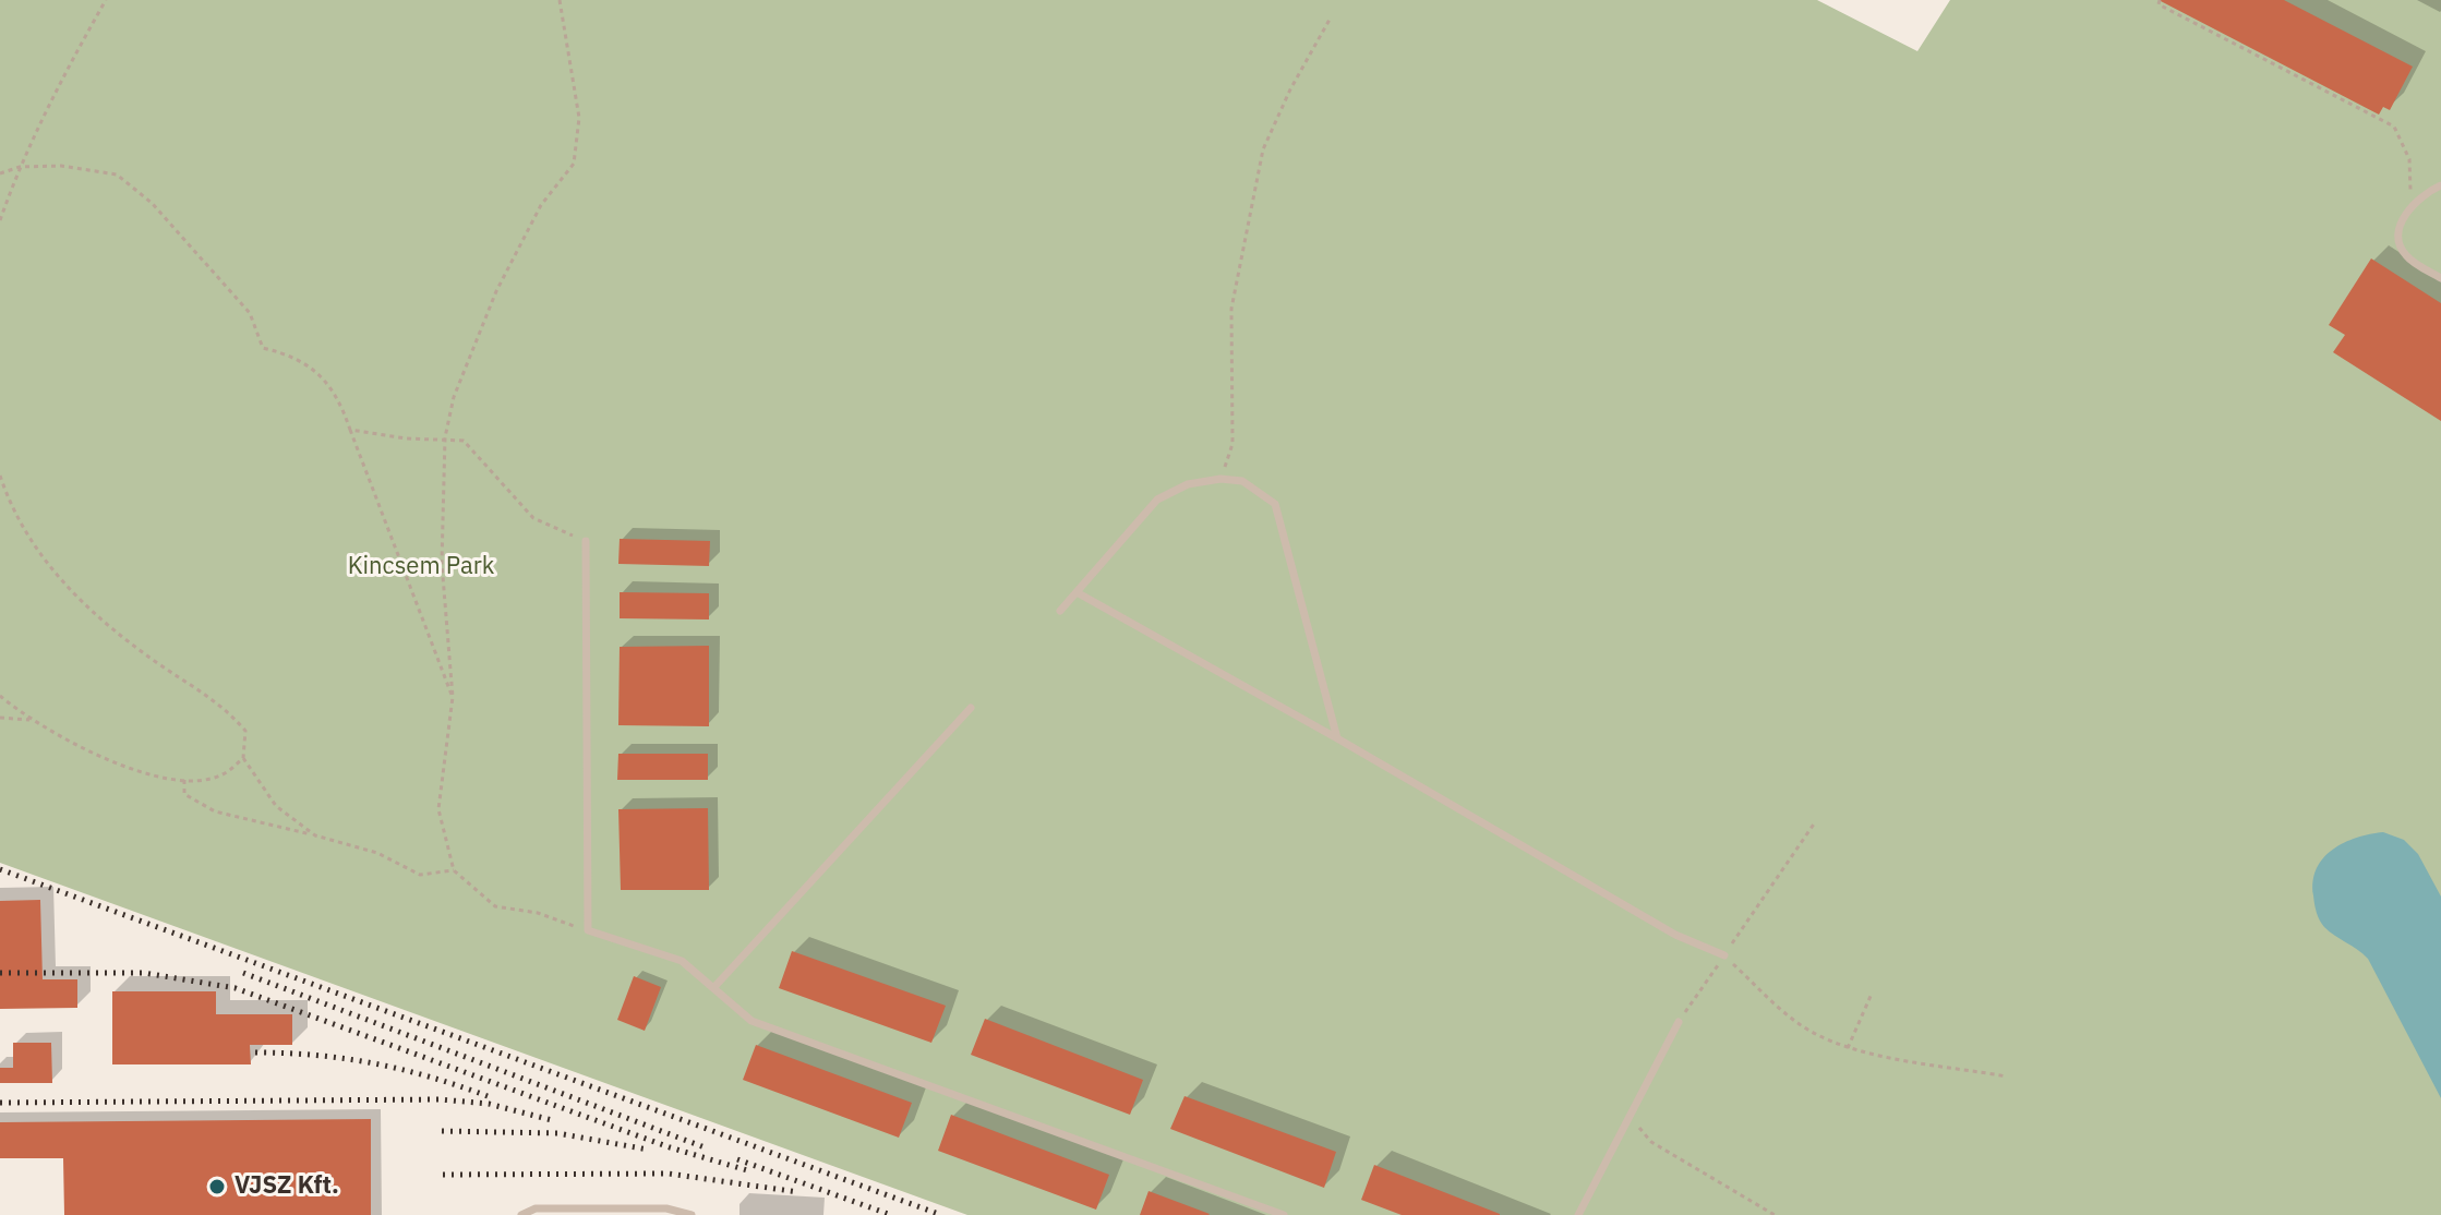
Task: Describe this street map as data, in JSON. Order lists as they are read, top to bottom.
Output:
{
  "parks": ["Kincsem Park"],
  "places": ["VJSZ Kft."]
}
